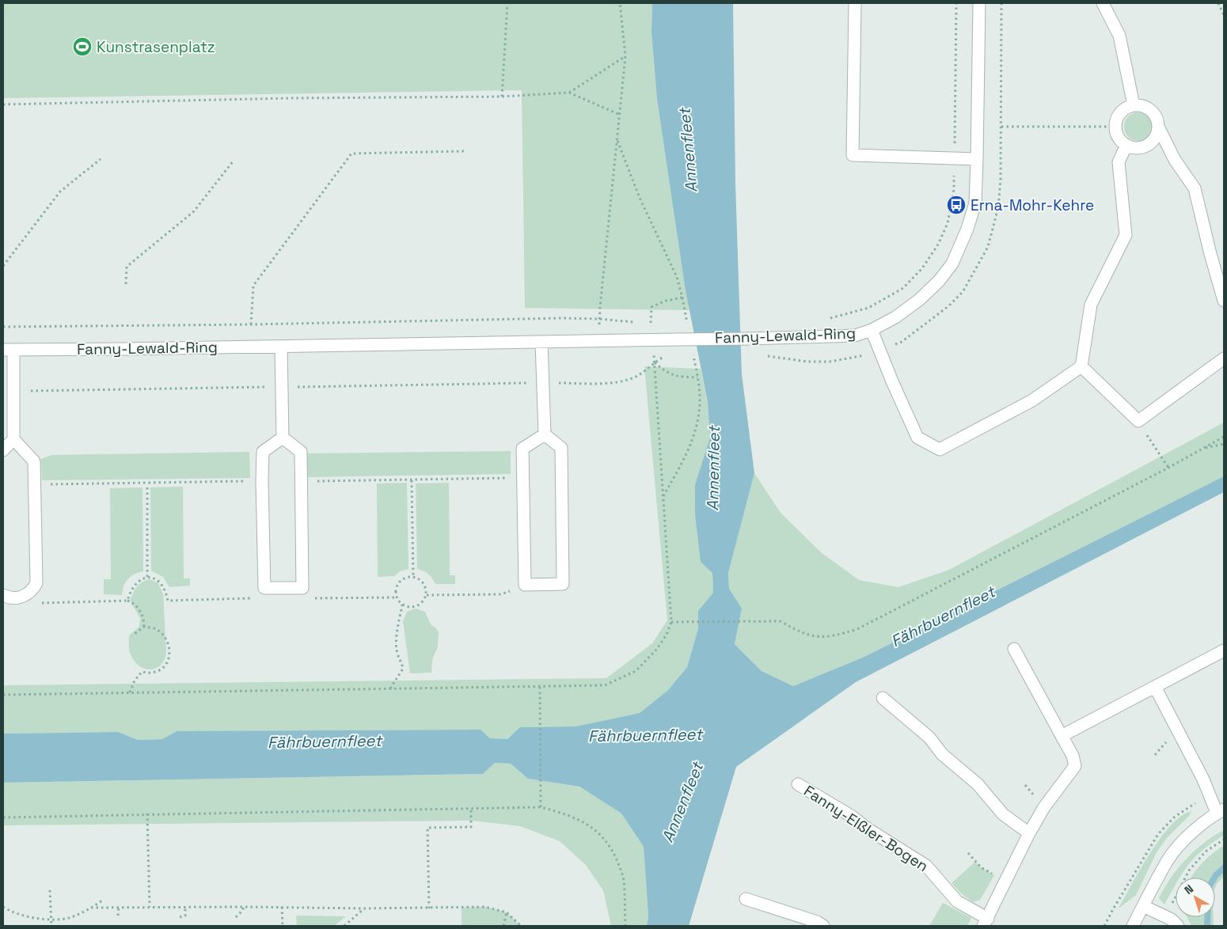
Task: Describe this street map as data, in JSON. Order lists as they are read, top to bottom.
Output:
{
  "streets": {
    "street": ["Fanny-Lewald-Ring", "Fanny-Elßler-Bogen"]
  },
  "water": ["Annenfleet", "Fährbuernfleet"],
  "places": {
    "sports": ["Kunstrasenplatz"],
    "bus stop": ["Erna-Mohr-Kehre"]
  },
  "north": "top left"
}
